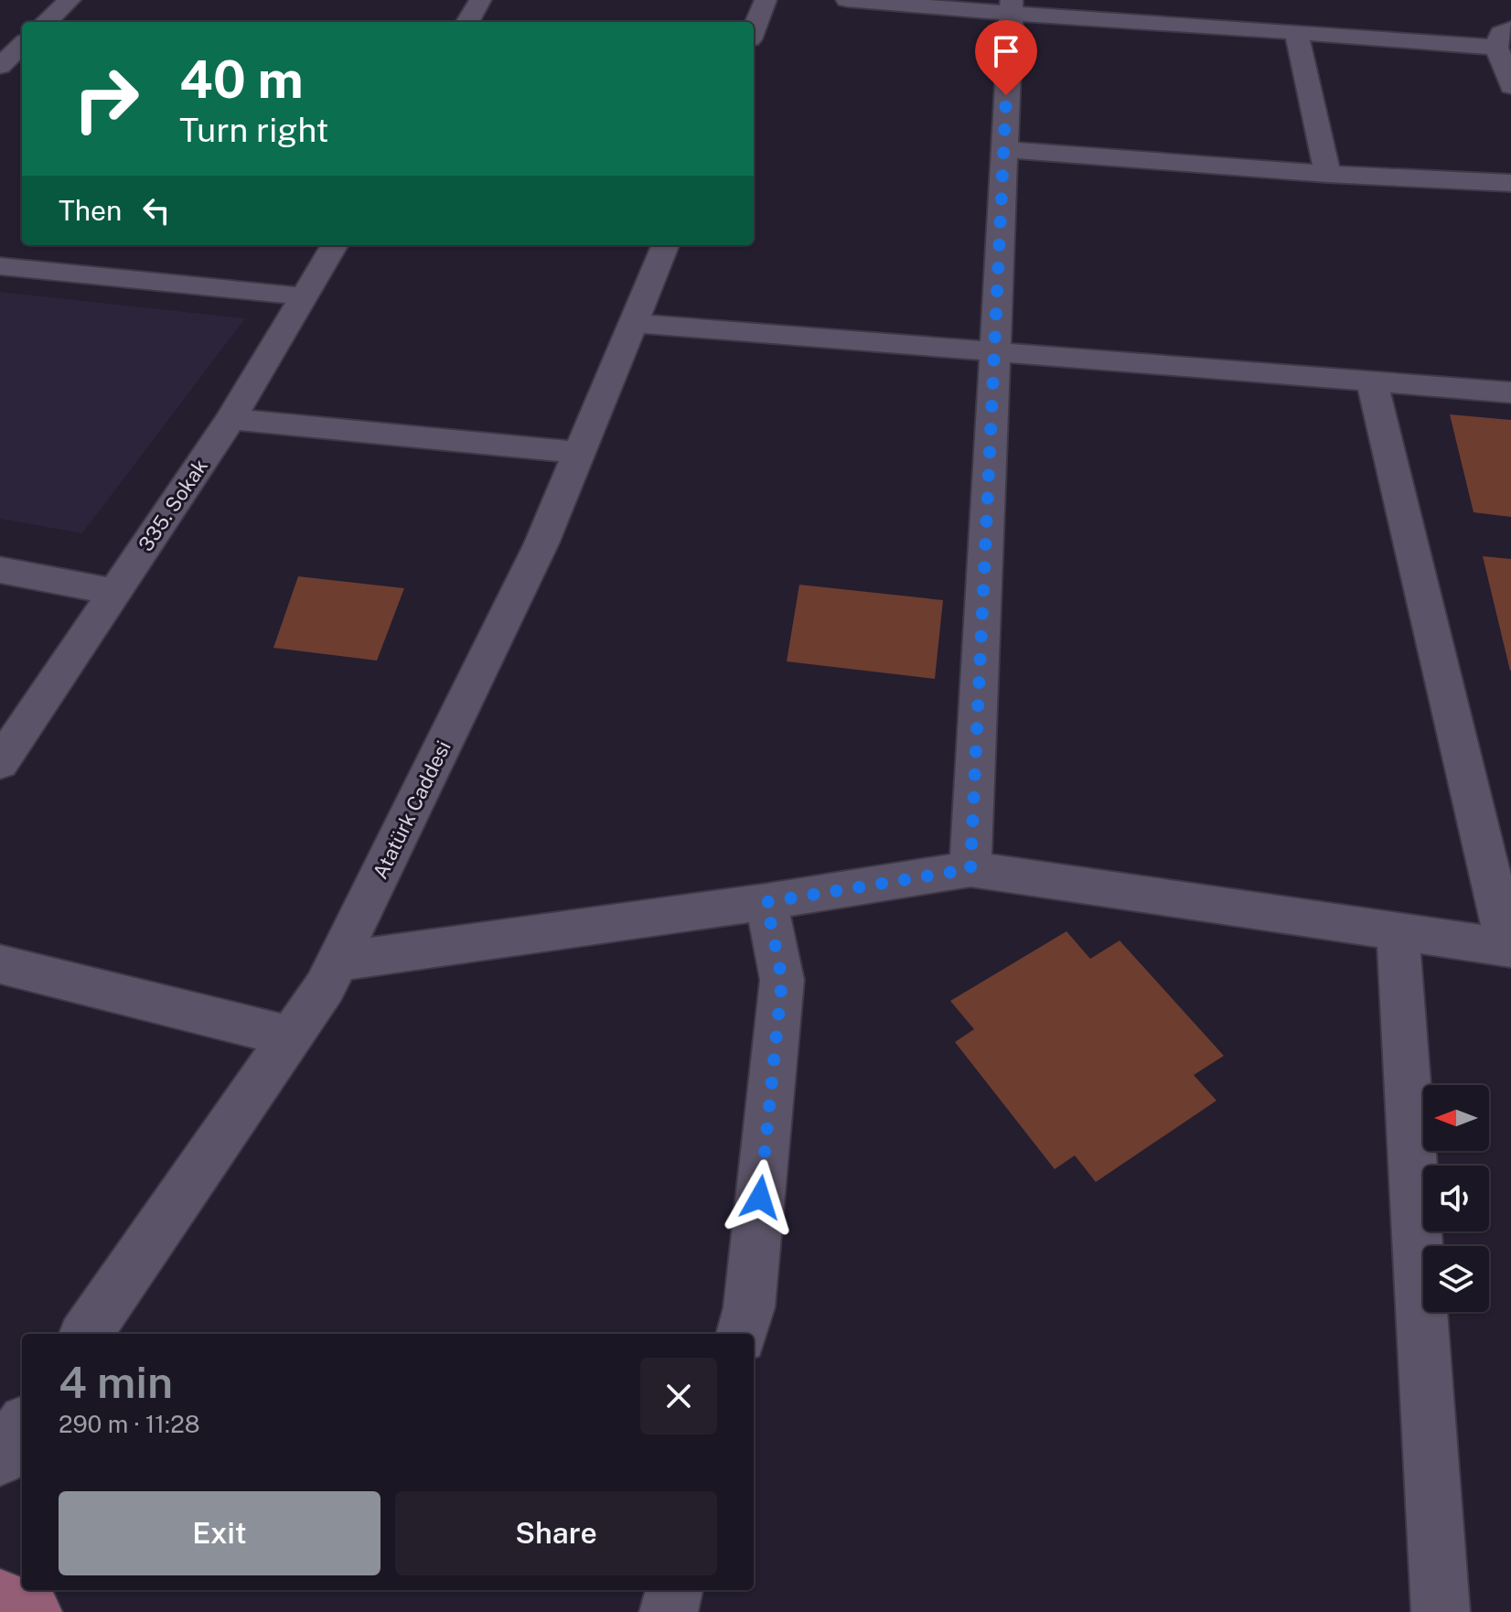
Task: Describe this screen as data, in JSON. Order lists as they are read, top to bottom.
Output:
{
  "streets": {
    "street": ["335. Sokak", "Atatürk Caddesi"]
  },
  "north": "left",
  "page": {
    "turn": ["40 m", "Turn right"],
    "then": "Then",
    "heading": ["4 min", "290 m · 11:28"],
    "buttons": ["Exit", "Share"]
  }
}
